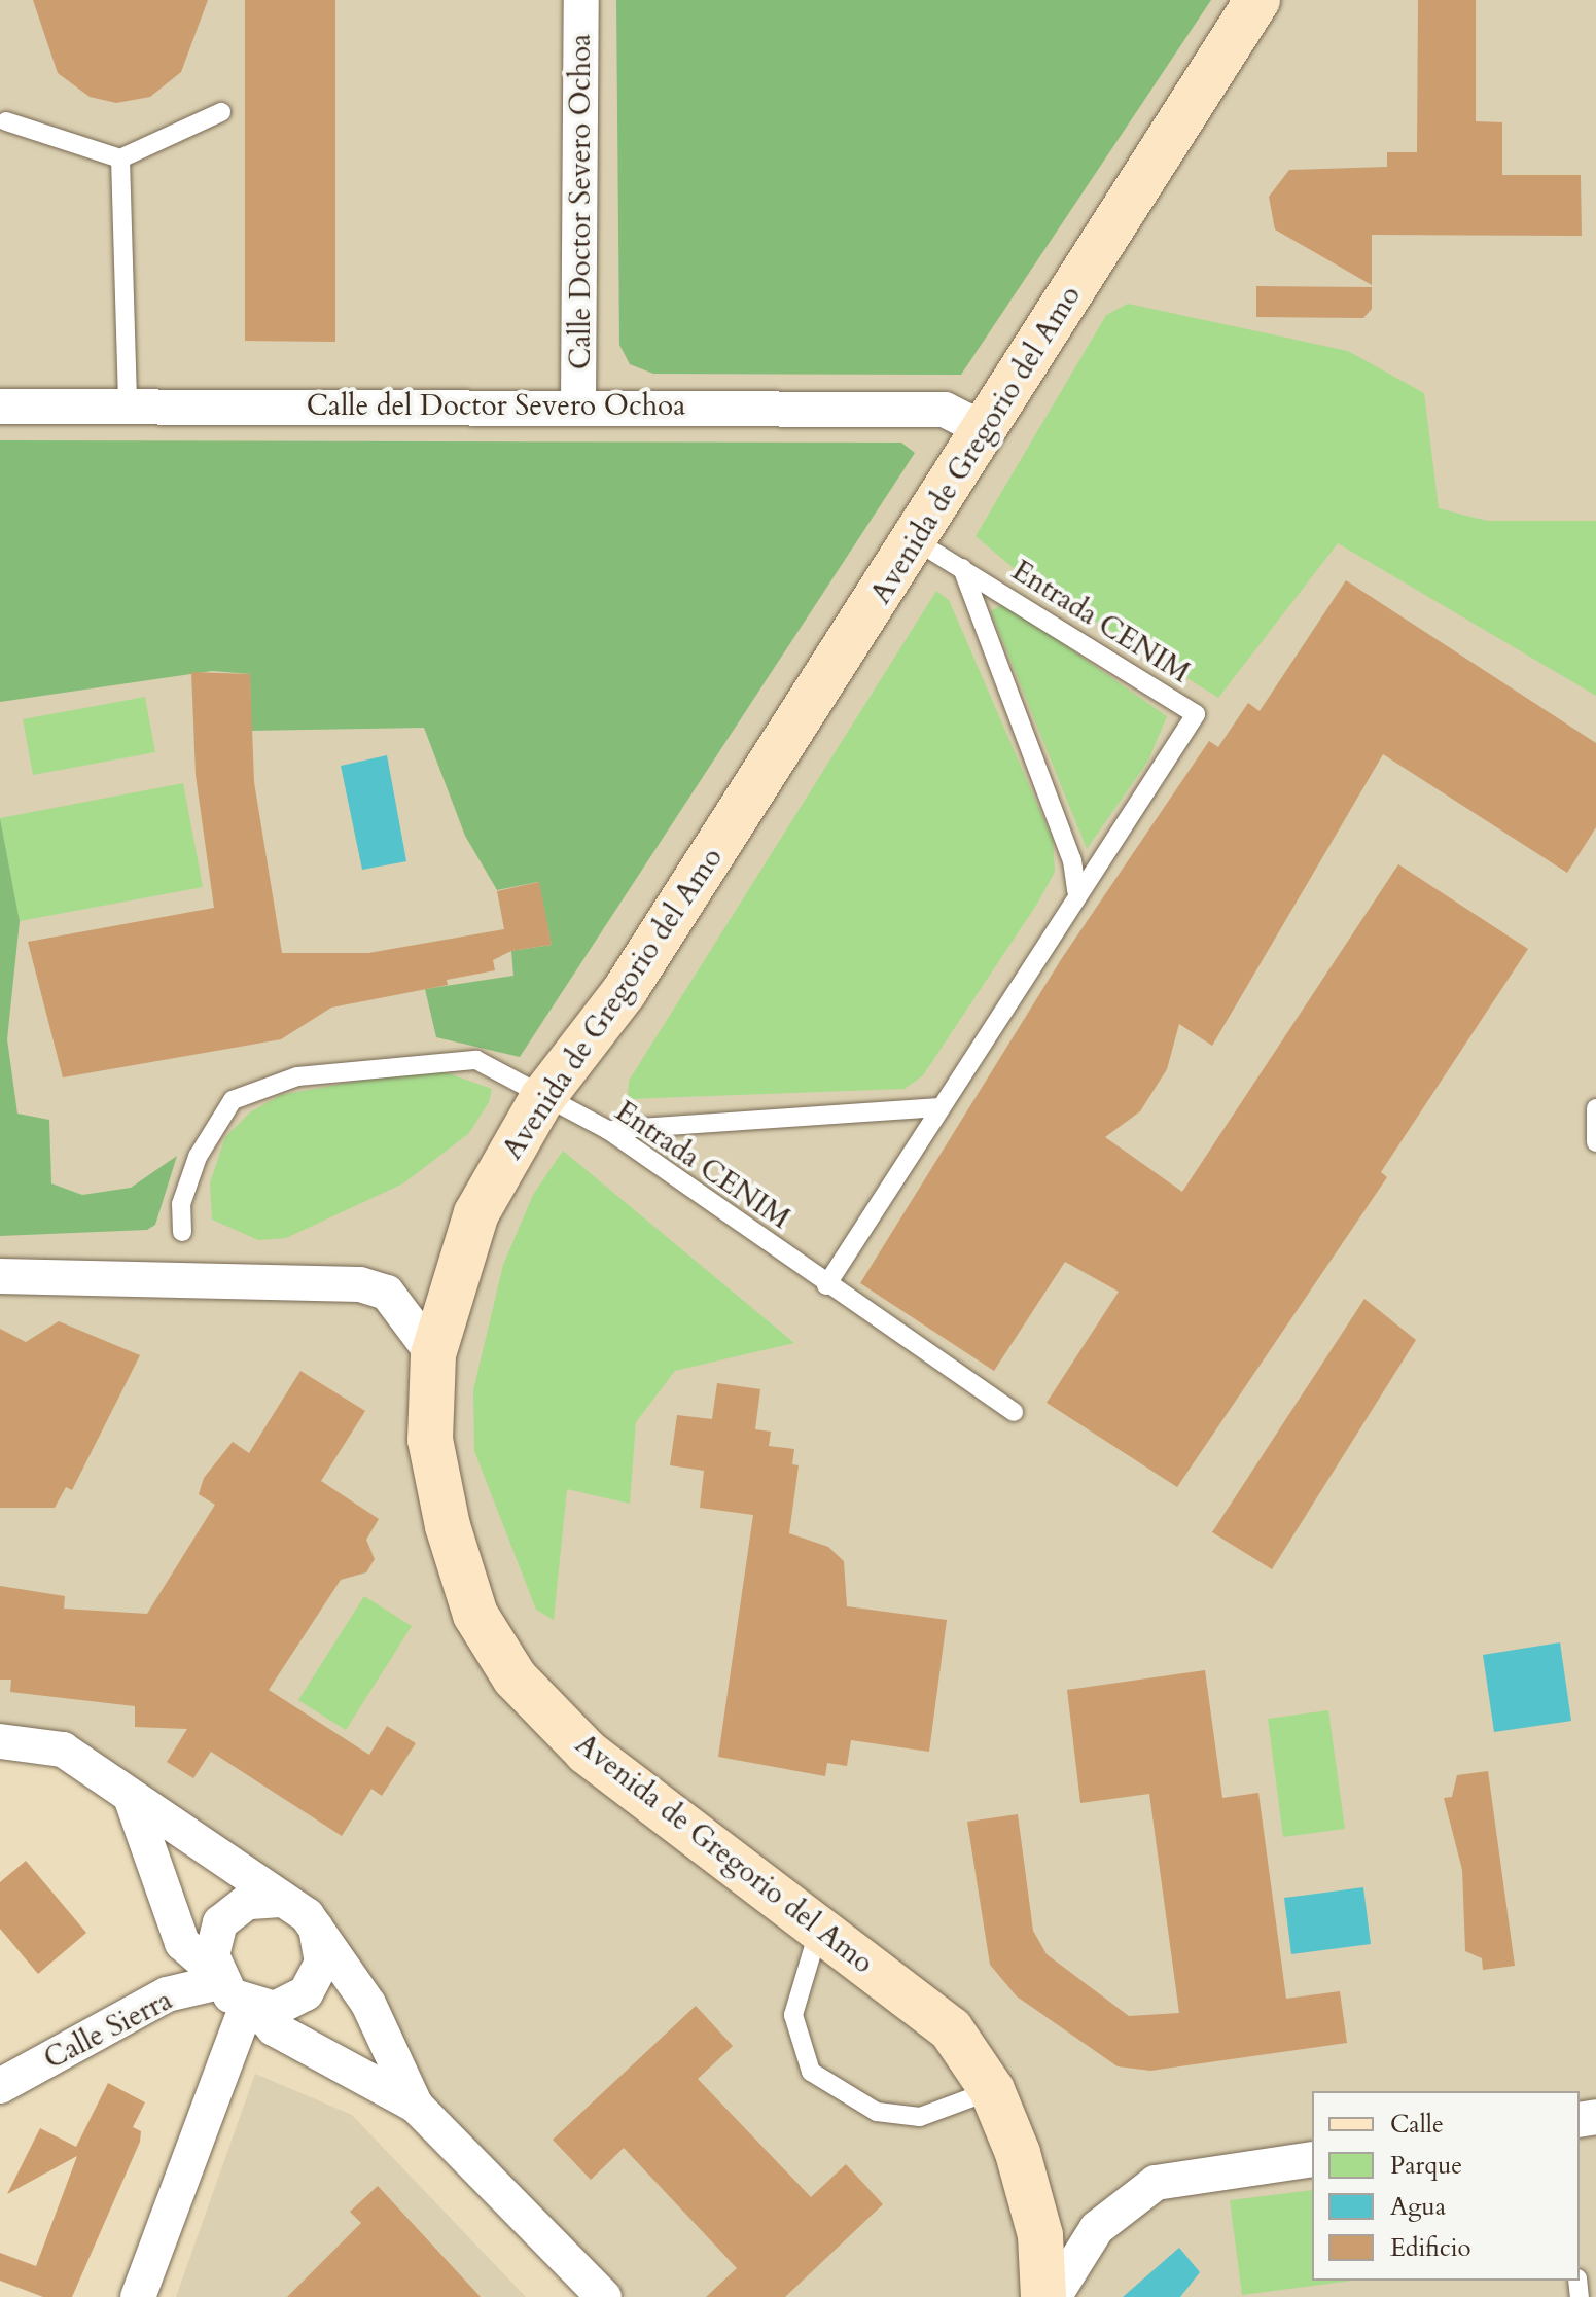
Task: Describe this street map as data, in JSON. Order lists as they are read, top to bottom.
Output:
{
  "streets": {
    "street": [
      "Calle Doctor Severo Ochoa",
      "Calle del Doctor Severo Ochoa",
      "Avenida de Gregorio del Amo",
      "Calle Sierra"
    ],
    "lane": ["Entrada CENIM"]
  },
  "crossings": [
    ["Calle Doctor Severo Ochoa", "Calle del Doctor Severo Ochoa"],
    ["Calle del Doctor Severo Ochoa", "Avenida de Gregorio del Amo"],
    ["Avenida de Gregorio del Amo", "Entrada CENIM"]
  ],
  "legend": [
    "Calle",
    "Parque",
    "Agua",
    "Edificio"
  ]
}
